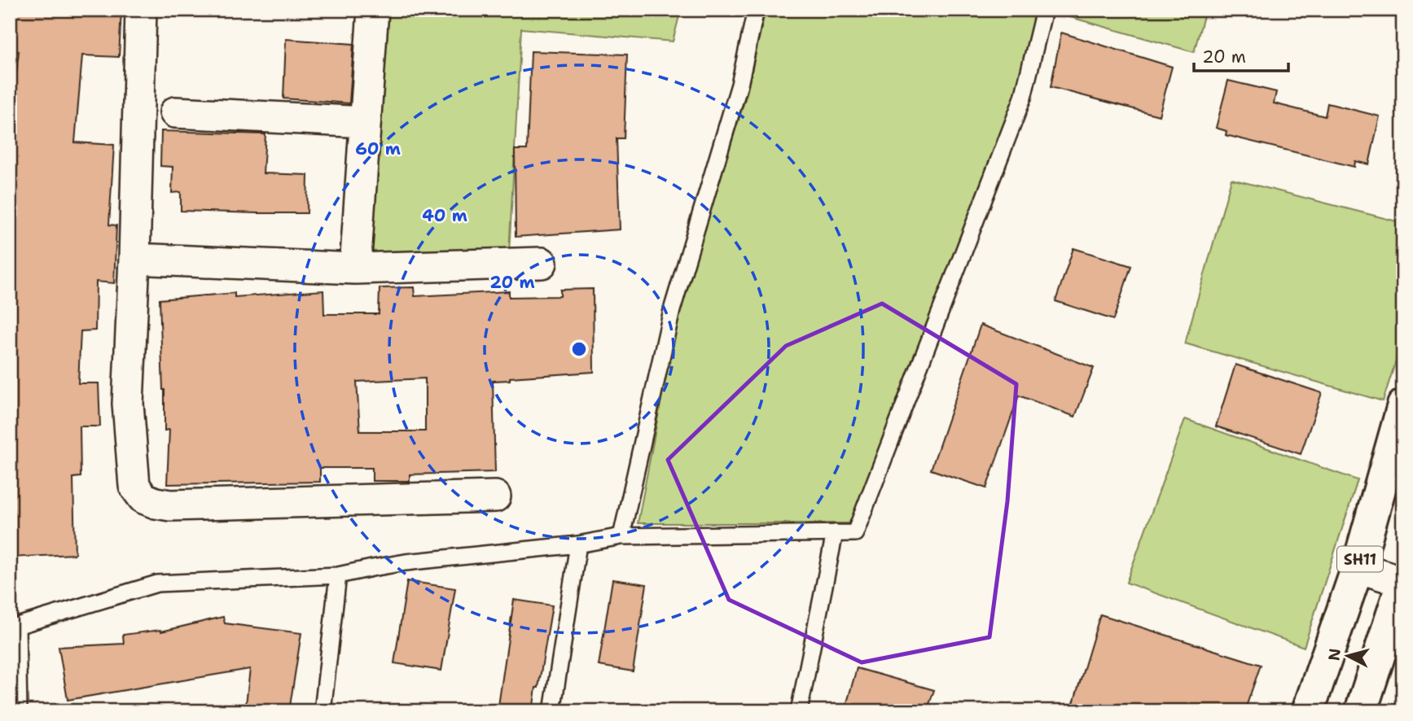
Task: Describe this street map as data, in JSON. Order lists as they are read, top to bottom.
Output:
{
  "streets": {
    "main road": ["SH11"]
  },
  "scale_bar": "20 m",
  "north": "left",
  "rings": ["60 m", "40 m", "20 m"]
}
